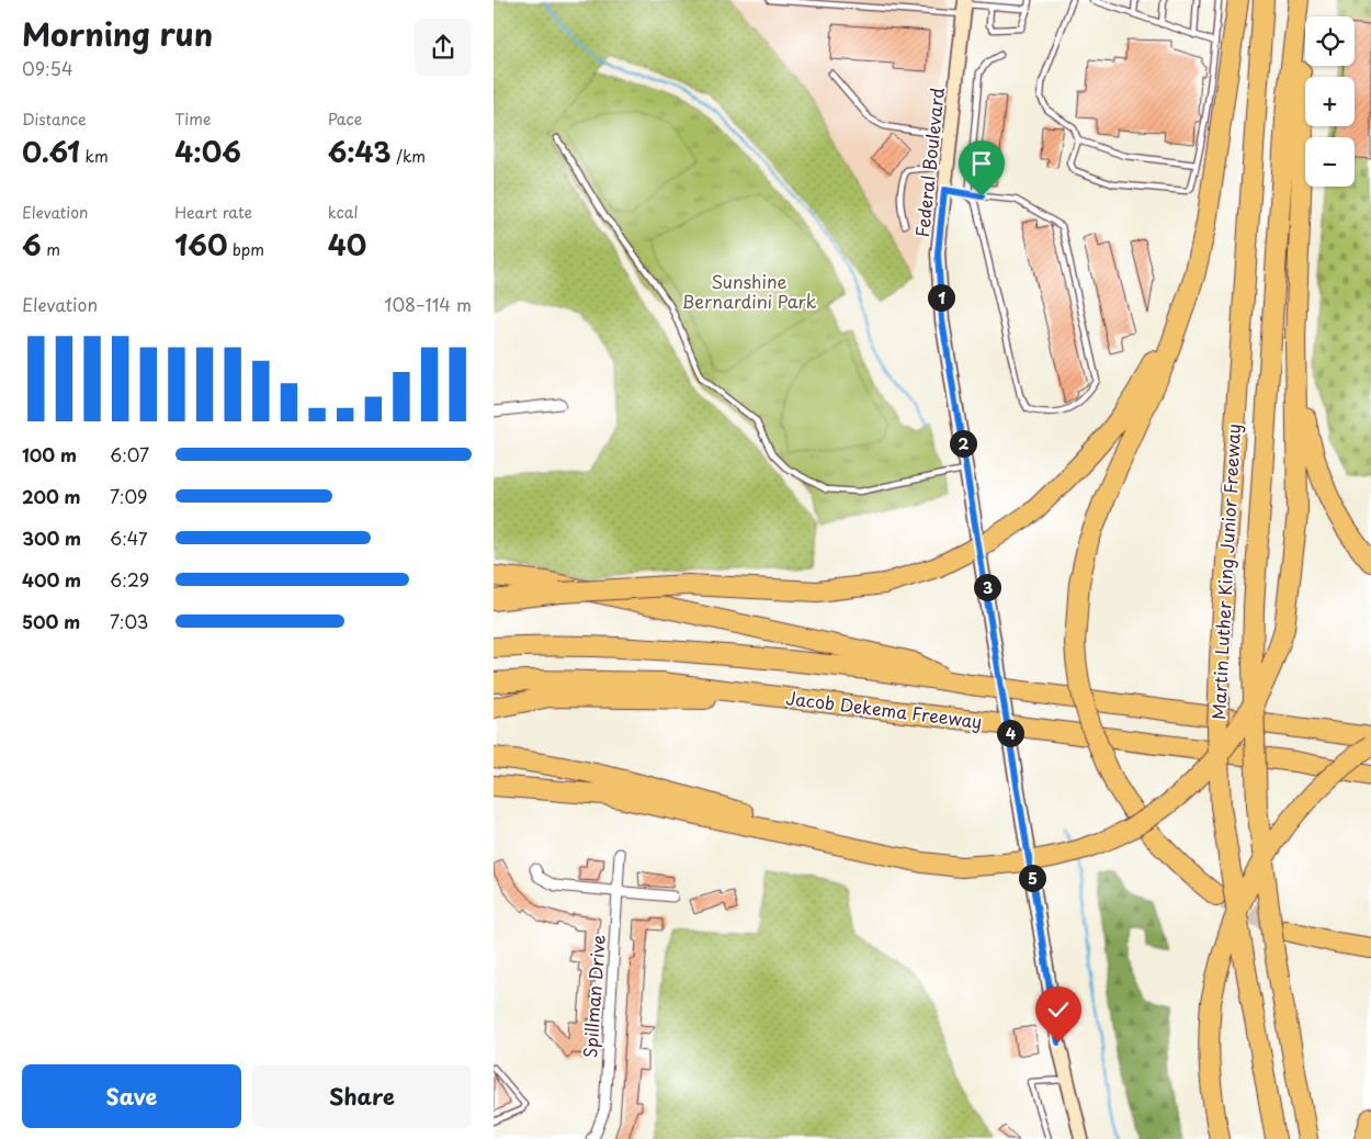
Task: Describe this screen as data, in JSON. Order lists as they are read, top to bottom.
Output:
{
  "streets": {
    "highway": ["Martin Luther King Junior Freeway", "Jacob Dekema Freeway"],
    "main road": ["Federal Boulevard"],
    "street": ["Spillman Drive"]
  },
  "parks": ["Sunshine Bernardini Park"],
  "page": {
    "heading": ["Morning run", "09:54"],
    "map_buttons": ["+", "−"],
    "stats": [
      ["Distance", "0.61 km"],
      ["Time", "4:06"],
      ["Pace", "6:43 /km"],
      ["Elevation", "6 m"],
      ["Heart rate", "160 bpm"],
      ["kcal", "40"]
    ],
    "chart": ["Elevation", "108–114 m"],
    "pins": [
      "1",
      "2",
      "3",
      "4",
      "5"
    ],
    "list": [
      {
        "name": "100 m",
        "note": "6:07"
      },
      {
        "name": "200 m",
        "note": "7:09"
      },
      {
        "name": "300 m",
        "note": "6:47"
      },
      {
        "name": "400 m",
        "note": "6:29"
      },
      {
        "name": "500 m",
        "note": "7:03"
      }
    ],
    "buttons": ["Save", "Share"]
  }
}
